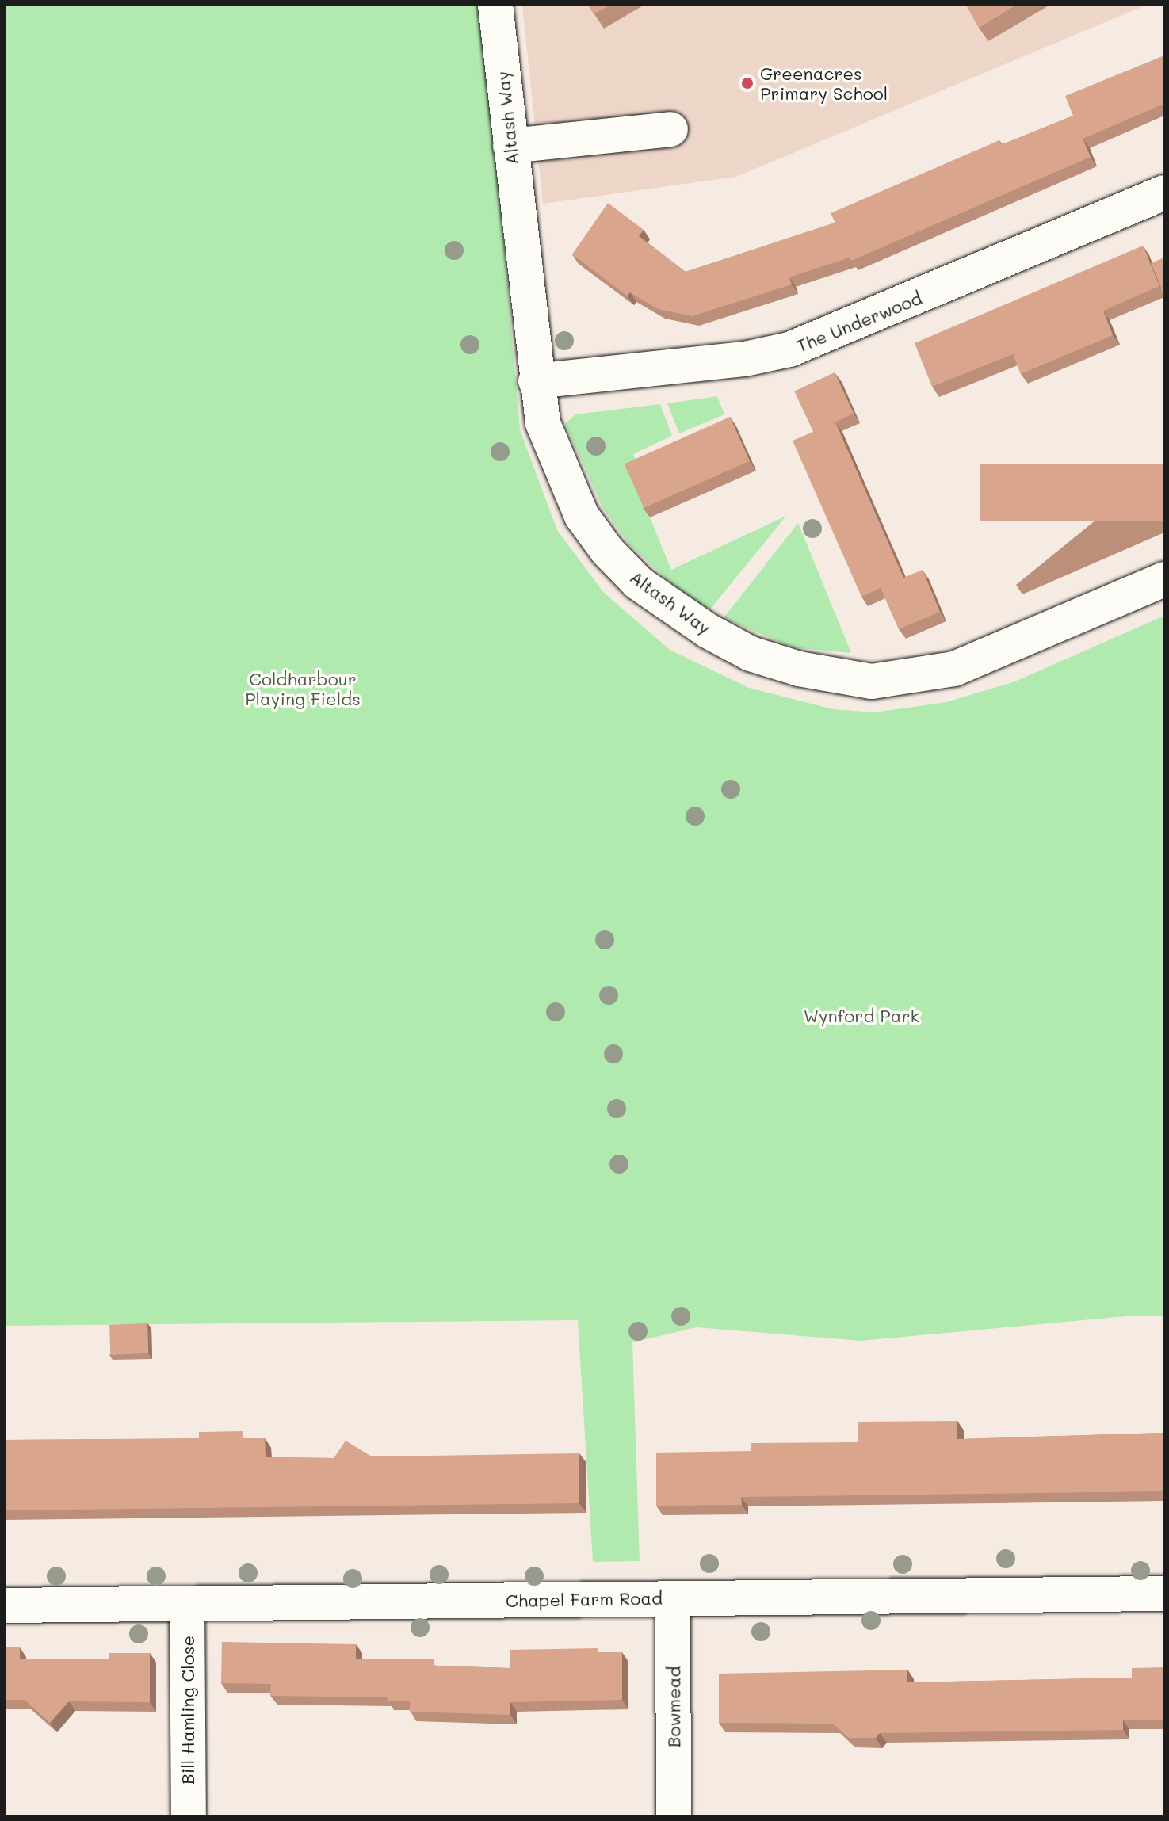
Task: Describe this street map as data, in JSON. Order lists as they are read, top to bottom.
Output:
{
  "streets": {
    "street": [
      "Altash Way",
      "The Underwood",
      "Chapel Farm Road",
      "Bowmead",
      "Bill Hamling Close"
    ]
  },
  "crossings": [
    ["Altash Way", "The Underwood"],
    ["Chapel Farm Road", "Bowmead"],
    ["Chapel Farm Road", "Bill Hamling Close"]
  ],
  "parks": ["Coldharbour Playing Fields", "Wynford Park"],
  "places": ["Greenacres Primary School"]
}
